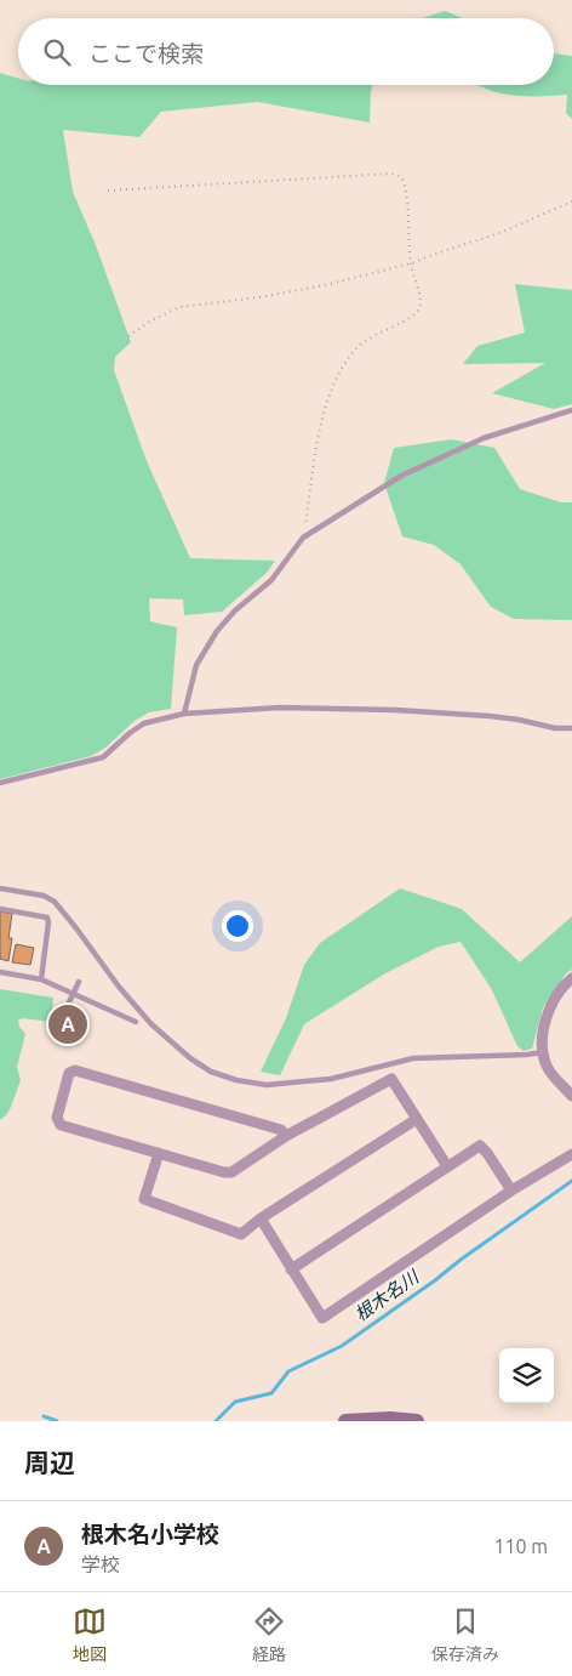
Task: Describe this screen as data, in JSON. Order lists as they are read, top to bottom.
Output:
{
  "water": ["根木名川"],
  "page": {
    "search": "ここで検索",
    "pins": "A",
    "heading": "周辺",
    "list": [
      {
        "mark": "A",
        "name": "根木名小学校",
        "note": "学校",
        "value": "110 m"
      }
    ],
    "nav": ["地図", "経路", "保存済み"]
  }
}
